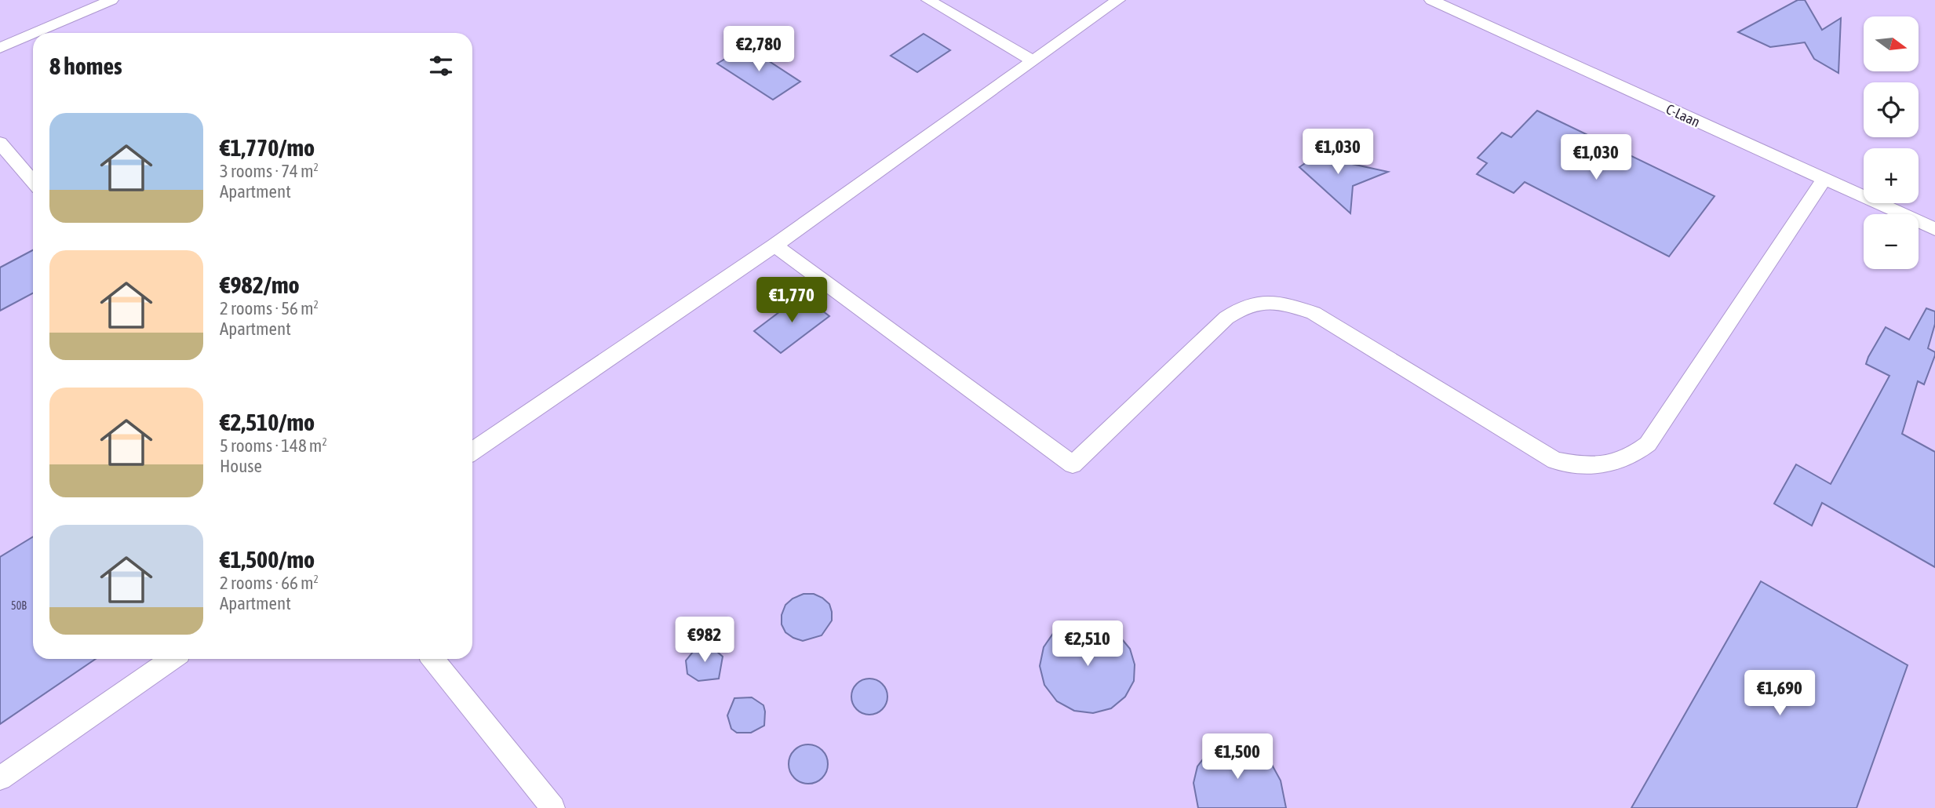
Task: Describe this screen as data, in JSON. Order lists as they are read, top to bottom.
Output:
{
  "streets": {
    "lane": ["C-Laan"]
  },
  "house_numbers": ["50B"],
  "north": "right",
  "page": {
    "map_buttons": ["+", "−"],
    "price": [
      "€2,780",
      "€1,030",
      "€1,030",
      "€1,770",
      "€982",
      "€2,510",
      "€1,690",
      "€1,500"
    ],
    "heading": "8 homes",
    "list": [
      {
        "name": "€1,770/mo",
        "note": "3 rooms · 74 m² · Apartment"
      },
      {
        "name": "€982/mo",
        "note": "2 rooms · 56 m² · Apartment"
      },
      {
        "name": "€2,510/mo",
        "note": "5 rooms · 148 m² · House"
      },
      {
        "name": "€1,500/mo",
        "note": "2 rooms · 66 m² · Apartment"
      }
    ]
  }
}
